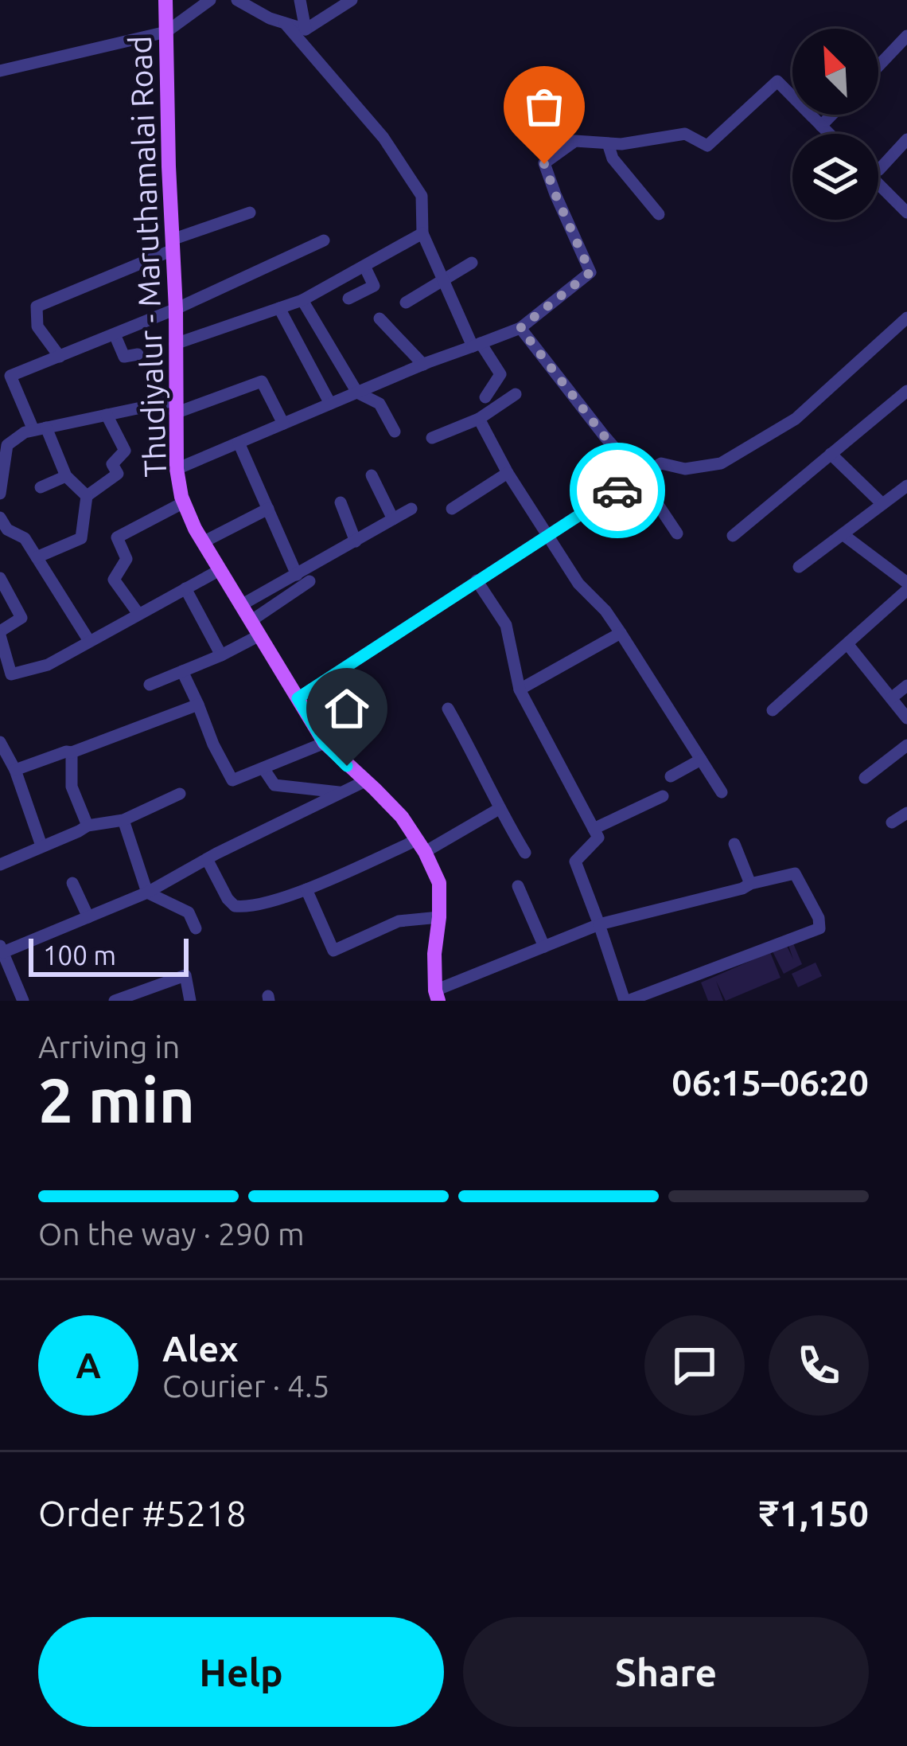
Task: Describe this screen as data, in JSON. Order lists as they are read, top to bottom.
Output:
{
  "streets": {
    "main road": ["Thudiyalur - Maruthamalai Road"]
  },
  "scale_bar": "100 m",
  "north": "top left",
  "page": {
    "scale": "100 m",
    "heading": ["2 min", "Arriving in", "06:15–06:20"],
    "panel": [
      "Alex",
      "Courier · 4.5",
      "Order #5218",
      "₹1,150"
    ],
    "bar": "On the way · 290 m",
    "round": "A",
    "buttons": ["Help", "Share"]
  }
}
